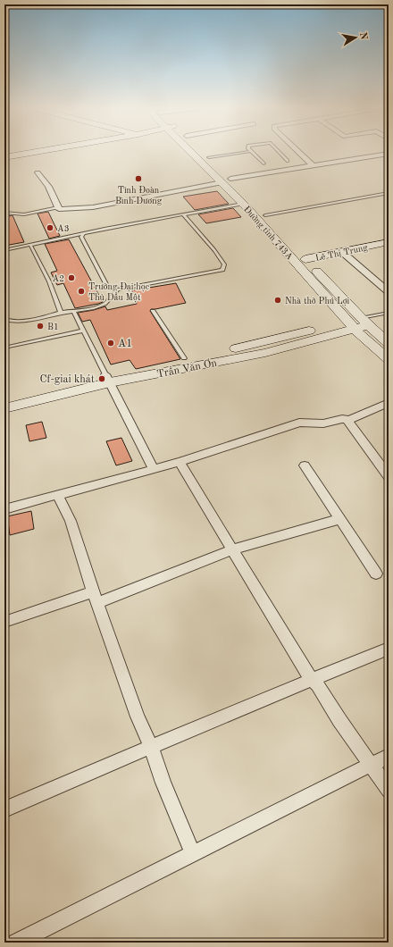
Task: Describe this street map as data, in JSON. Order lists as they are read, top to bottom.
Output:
{
  "streets": {
    "main road": ["Đường tỉnh 743A", "Lê Thị Trung", "Trần Văn Ơn"]
  },
  "crossings": [
    ["Đường tỉnh 743A", "Lê Thị Trung"],
    ["Đường tỉnh 743A", "Trần Văn Ơn"]
  ],
  "places": [
    "Tỉnh Đoàn Bình Dương",
    "A3",
    "A2",
    "Trường Đại học Thủ Dầu Một",
    "Nhà thờ Phú Lợi",
    "B1",
    "A1",
    "Cf-giai khát"
  ],
  "north": "right"
}
